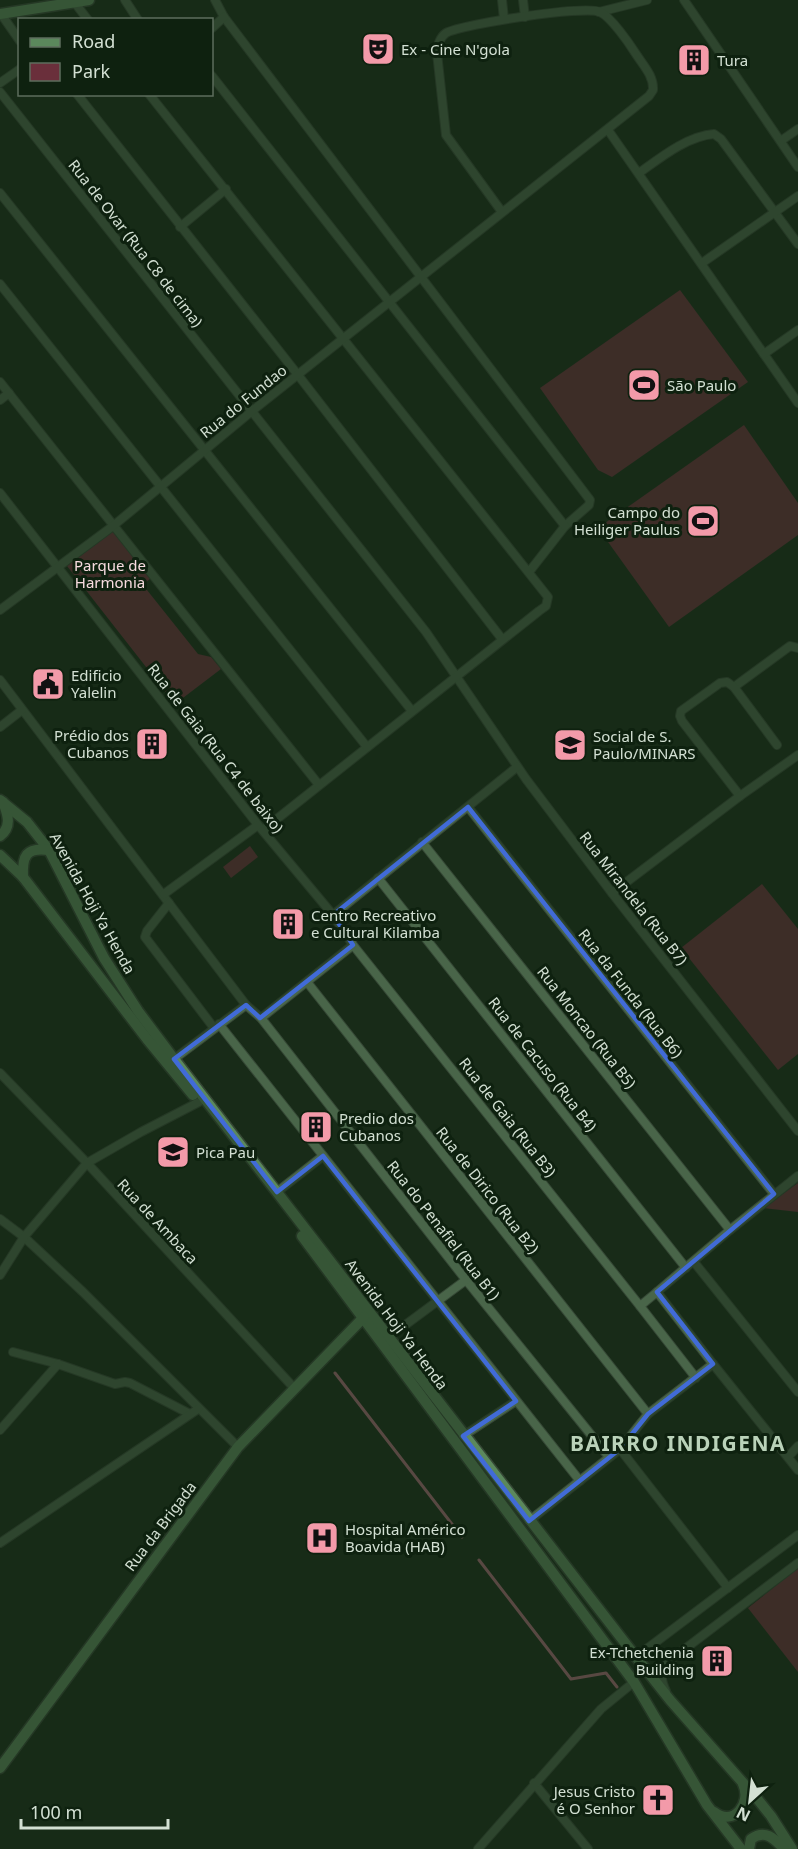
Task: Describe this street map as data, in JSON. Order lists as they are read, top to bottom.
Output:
{
  "streets": {
    "main road": ["Avenida Hoji Ya Henda", "Rua da Brigada"],
    "street": [
      "Rua de Ovar (Rua C8 de cima)",
      "Rua do Fundao",
      "Rua de Gaia (Rua C4 de baixo)",
      "Rua Mirandela (Rua B7)",
      "Rua da Funda (Rua B6)",
      "Rua Moncao (Rua B5)",
      "Rua de Cacuso (Rua B4)",
      "Rua de Gaia (Rua B3)",
      "Rua de Dirico (Rua B2)",
      "Rua de Ambaca",
      "Rua do Penafiel (Rua B1)"
    ]
  },
  "crossings": [
    ["Rua de Ovar (Rua C8 de cima)", "Rua do Fundao"],
    ["Rua de Ovar (Rua C8 de cima)", "Rua Mirandela (Rua B7)"],
    ["Rua do Fundao", "Rua de Gaia (Rua C4 de baixo)"],
    ["Rua de Gaia (Rua C4 de baixo)", "Rua de Gaia (Rua B3)"],
    ["Avenida Hoji Ya Henda", "Rua da Brigada"],
    ["Rua de Ambaca", "Rua da Brigada"]
  ],
  "districts": ["BAIRRO INDIGENA"],
  "parks": ["Parque de Harmonia"],
  "places": {
    "theatre": ["Ex - Cine N'gola"],
    "building": [
      "Tura",
      "Prédio dos Cubanos",
      "Centro Recreativo e Cultural Kilamba",
      "Predio dos Cubanos",
      "Ex-Tchetchenia Building"
    ],
    "sports": ["São Paulo", "Campo do Heiliger Paulus"],
    "public building": ["Edificio Yalelin"],
    "school or university": ["Social de S. Paulo/MINARS", "Pica Pau"],
    "hospital": ["Hospital Américo Boavida (HAB)"],
    "church": ["Jesus Cristo é O Senhor"]
  },
  "legend": ["Road", "Park"],
  "scale_bar": "100 m",
  "north": "bottom left"
}
